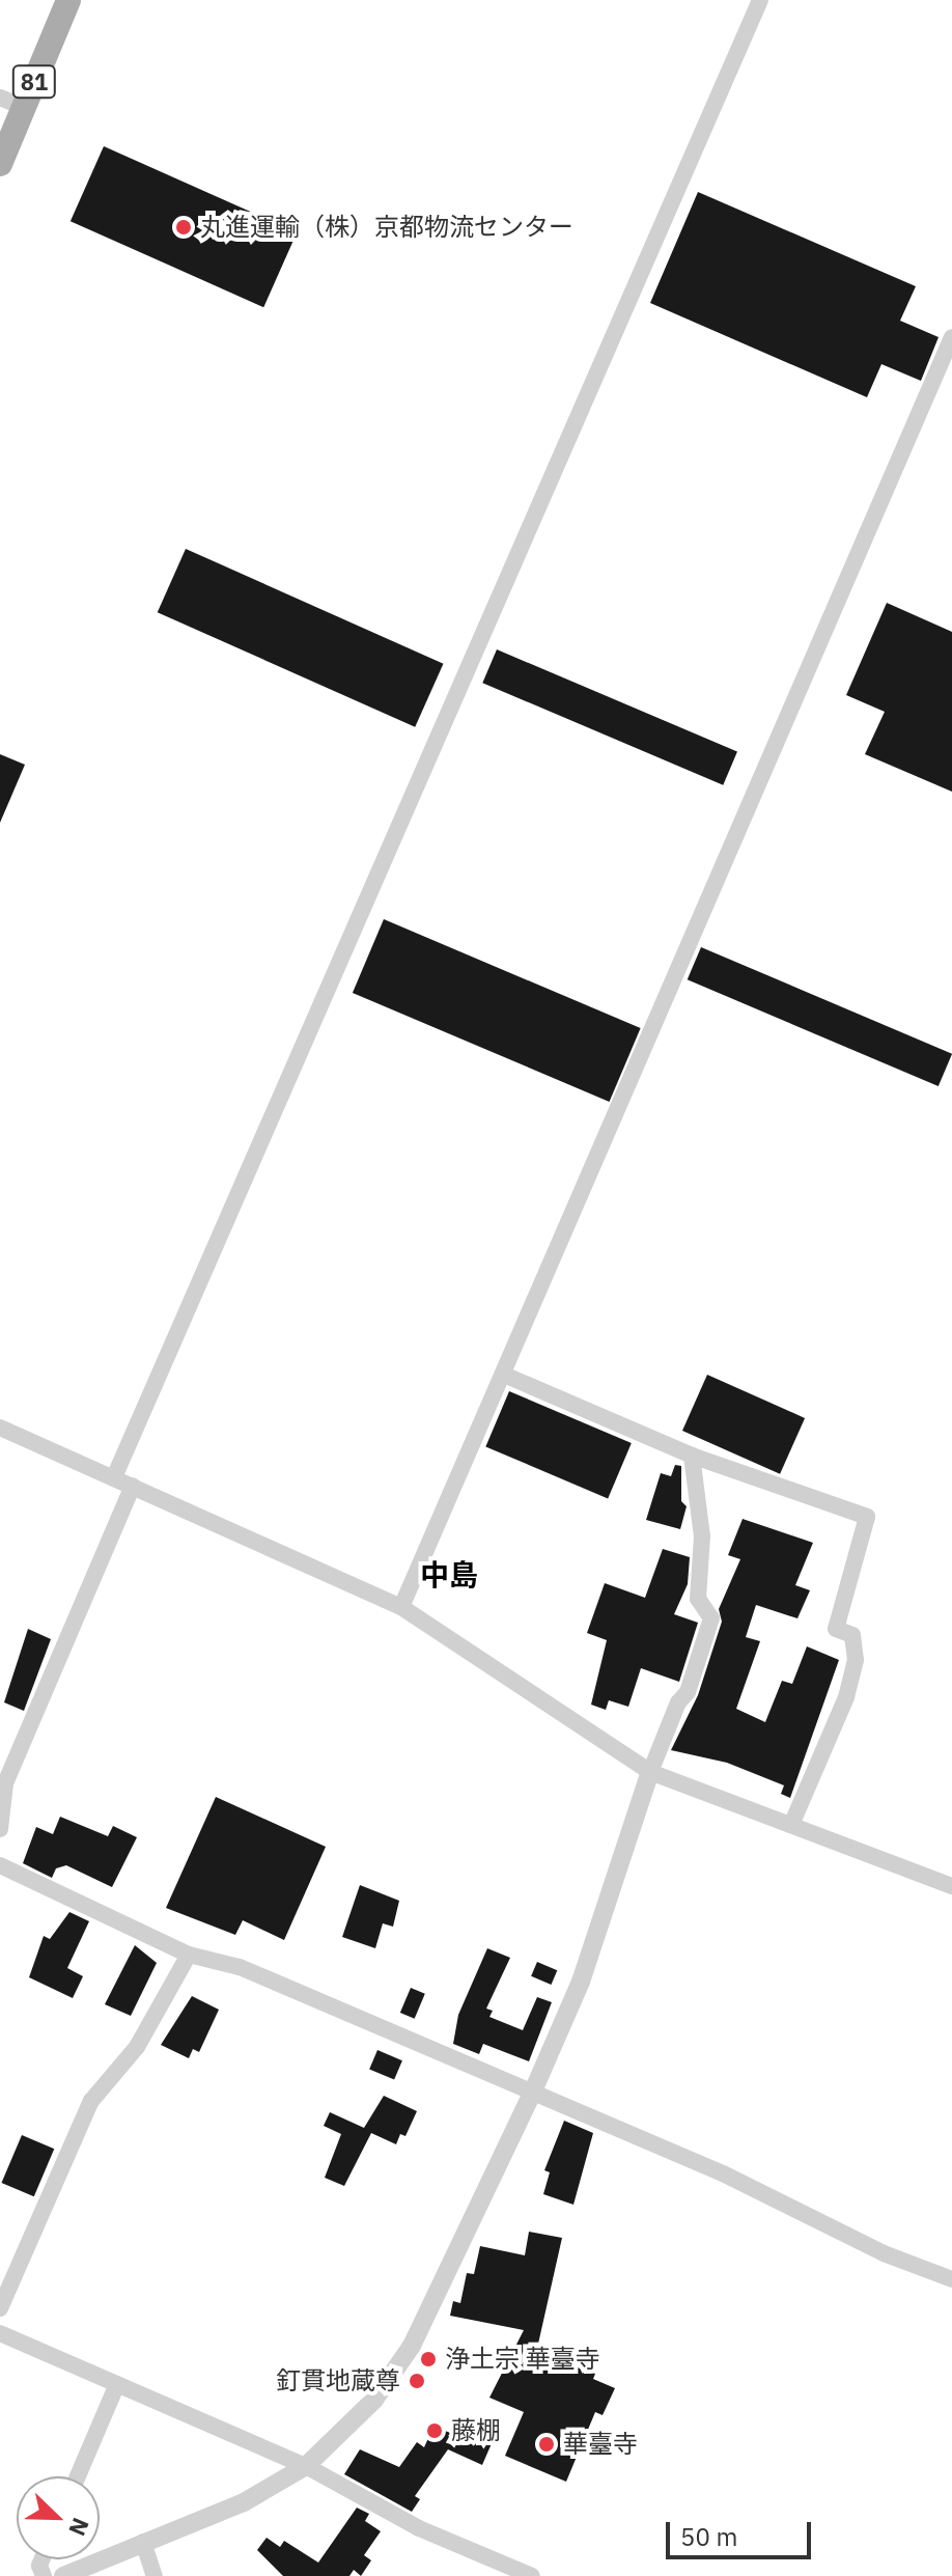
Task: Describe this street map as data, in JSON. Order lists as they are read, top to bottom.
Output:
{
  "streets": {
    "main road": ["81"]
  },
  "districts": ["中島"],
  "places": [
    "丸進運輸（株）京都物流センター",
    "浄土宗 華臺寺",
    "釘貫地蔵尊",
    "藤棚",
    "華臺寺"
  ],
  "scale_bar": "50 m",
  "north": "bottom right"
}
